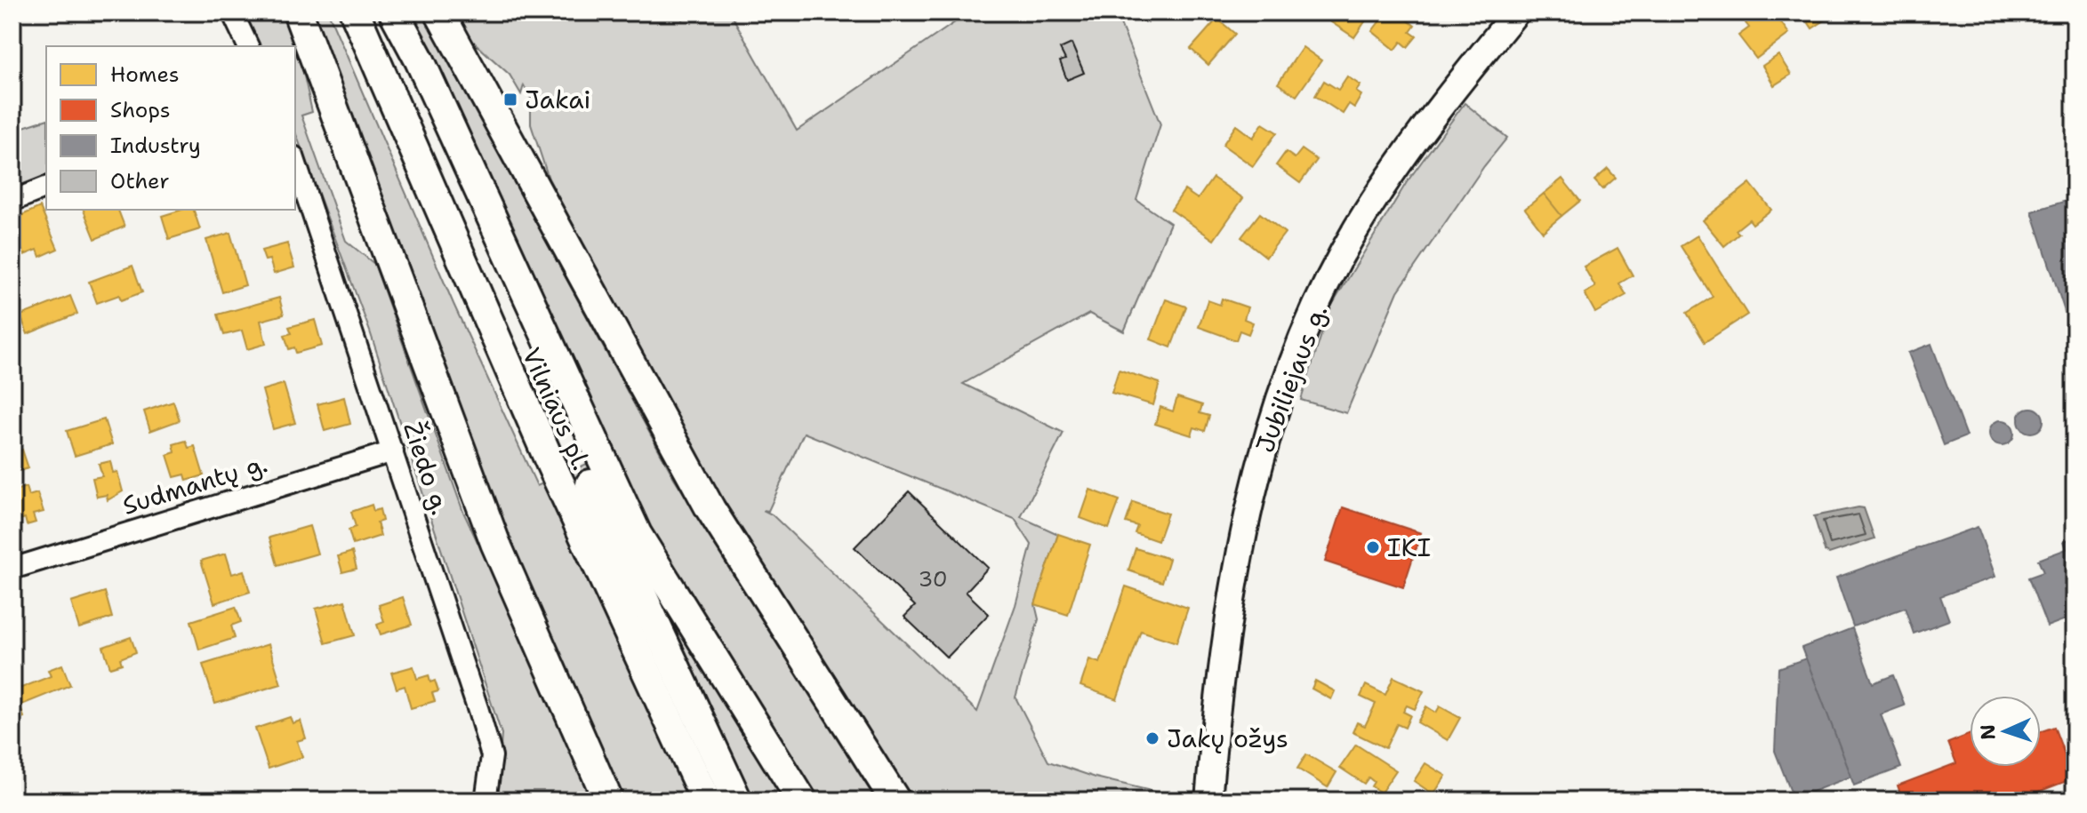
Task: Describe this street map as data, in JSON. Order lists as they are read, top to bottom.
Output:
{
  "streets": {
    "highway": ["Vilniaus pl."],
    "main road": ["Jubiliejaus g."],
    "street": ["Žiedo g.", "Sudmantų g."]
  },
  "crossings": [
    ["Žiedo g.", "Sudmantų g."]
  ],
  "places": {
    "transit": ["Jakai"],
    "other": ["IKI", "Jakų ožys"]
  },
  "house_numbers": ["30"],
  "legend": [
    "Homes",
    "Shops",
    "Industry",
    "Other"
  ],
  "north": "left"
}
